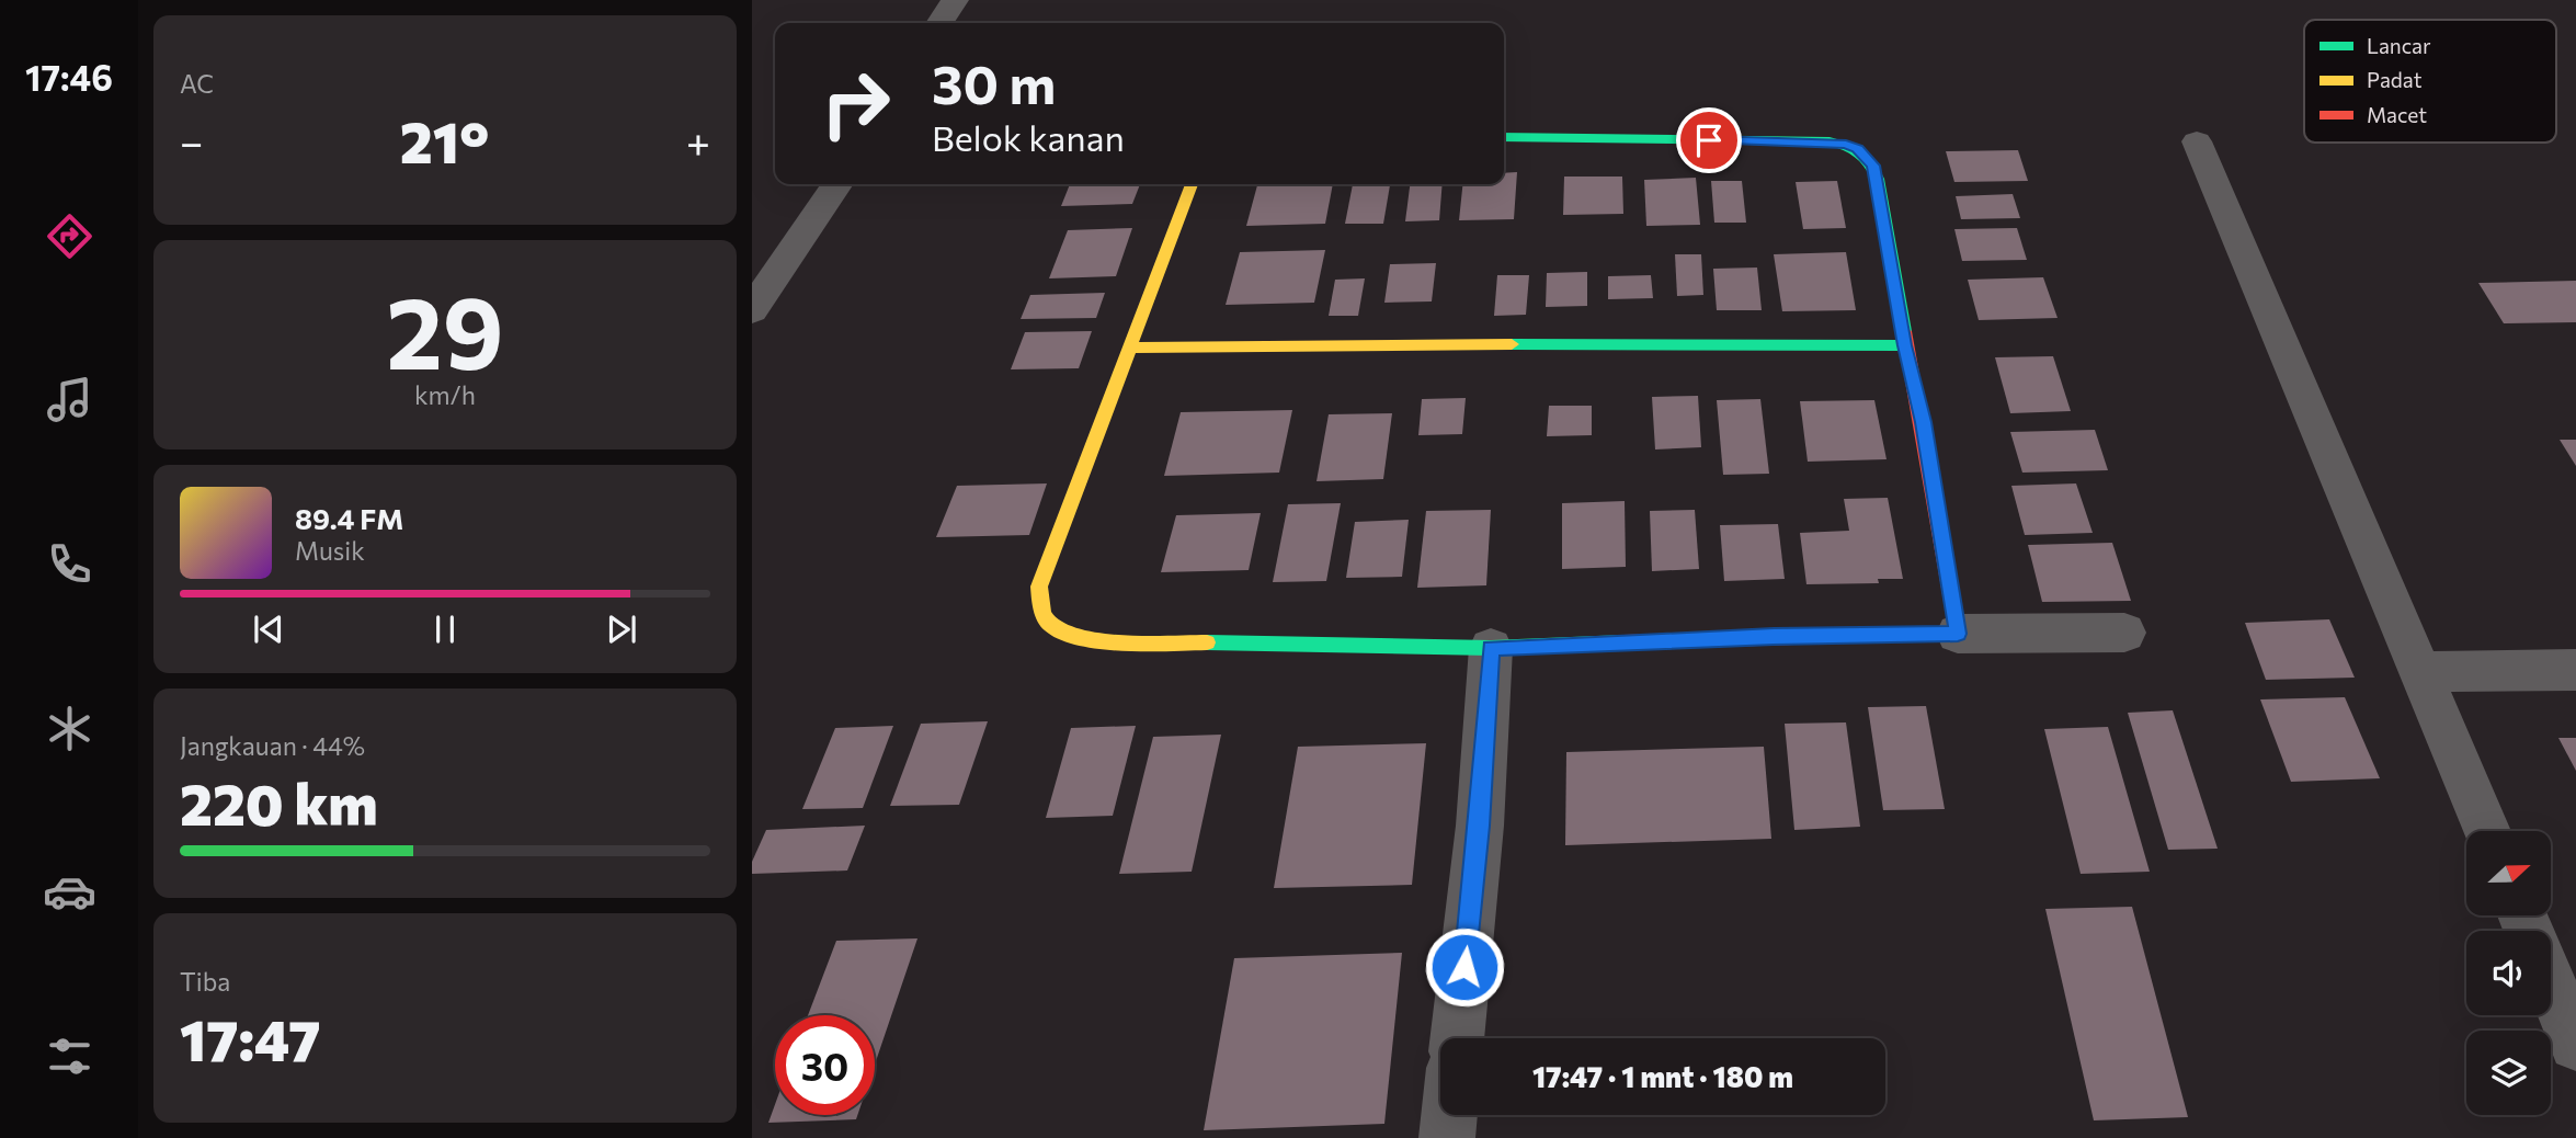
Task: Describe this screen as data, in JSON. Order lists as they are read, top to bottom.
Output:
{
  "legend": ["Lancar", "Padat", "Macet"],
  "north": "right",
  "page": {
    "tabs": "17:46",
    "tile": [
      "AC",
      ["29", "km/h"],
      ["Jangkauan · 44%", "220 km"],
      ["Tiba", "17:47"]
    ],
    "turn": ["30 m", "Belok kanan"],
    "heat": ["−", "21°", "+"],
    "song": ["89.4 FM", "Musik"],
    "limit": "30",
    "trip": "17:47 · 1 mnt · 180 m"
  }
}
